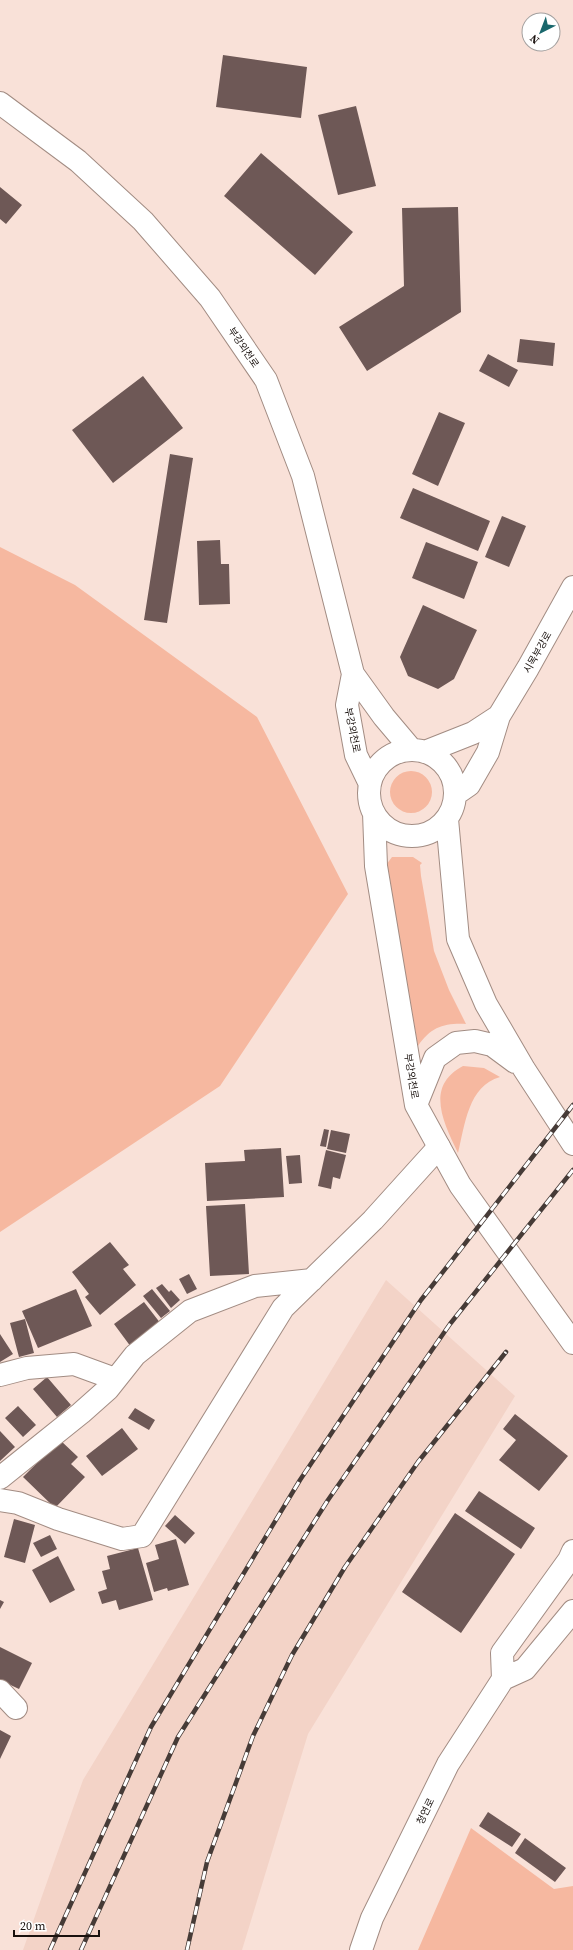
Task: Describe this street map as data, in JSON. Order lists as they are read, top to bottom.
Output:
{
  "streets": {
    "main road": ["부강외천로", "시목부강로", "청연로"]
  },
  "scale_bar": "20 m",
  "north": "bottom left"
}
